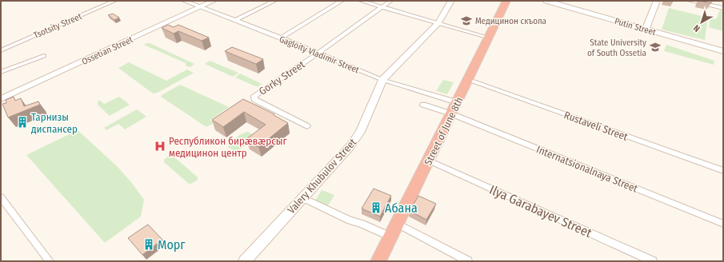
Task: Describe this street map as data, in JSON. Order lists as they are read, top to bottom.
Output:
{
  "streets": {
    "highway": ["Street of June 8th"],
    "street": [
      "Tsotsity Street",
      "Putin Street",
      "Ossetian Street",
      "Gagloity Vladimir Street",
      "Gorky Street",
      "Rustaveli Street",
      "Internatsionalnaya Street",
      "Valery Khubulov Street",
      "Ilya Garabayev Street"
    ]
  },
  "crossings": [
    ["Ossetian Street", "Gagloity Vladimir Street"],
    ["Gagloity Vladimir Street", "Gorky Street"],
    ["Gagloity Vladimir Street", "Street of June 8th"],
    ["Gagloity Vladimir Street", "Valery Khubulov Street"],
    ["Rustaveli Street", "Street of June 8th"],
    ["Street of June 8th", "Internatsionalnaya Street"],
    ["Street of June 8th", "Ilya Garabayev Street"]
  ],
  "places": {
    "school or university": ["Медицинон скъола", "State University of South Ossetia"],
    "building": ["Тарнизы диспансер", "Абана", "Морг"],
    "hospital": ["Республикон бирæвæрсыг медицинон центр"]
  },
  "north": "bottom left"
}
